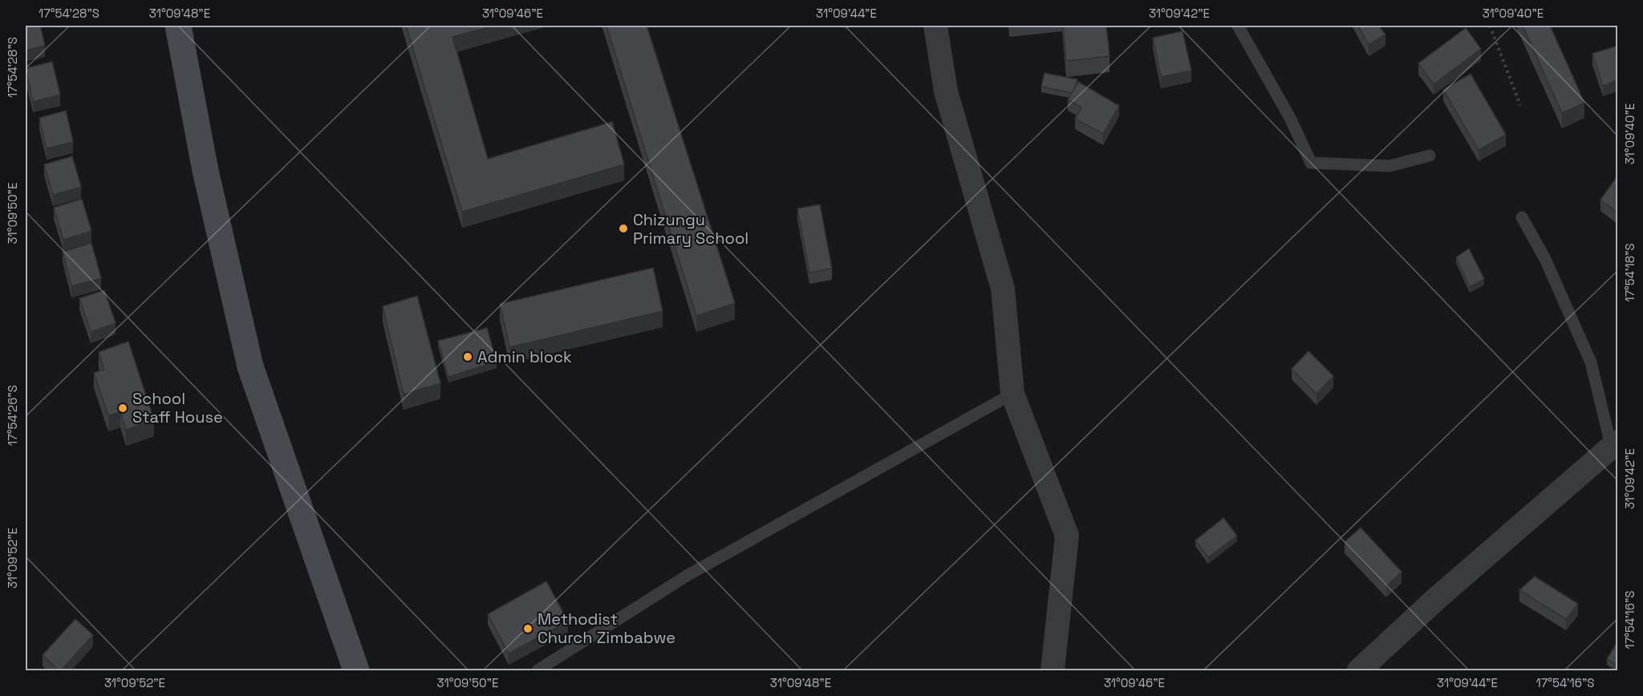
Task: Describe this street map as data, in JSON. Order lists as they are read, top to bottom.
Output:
{
  "places": [
    "Chizungu Primary School",
    "Admin block",
    "School Staff House",
    "Methodist Church Zimbabwe"
  ],
  "coordinates": [
    "17°54'28\"S",
    "31°09'48\"E",
    "31°09'46\"E",
    "31°09'44\"E",
    "31°09'42\"E",
    "31°09'40\"E",
    "31°09'50\"E",
    "17°54'18\"S",
    "17°54'26\"S",
    "31°09'52\"E",
    "17°54'16\"S"
  ]
}
